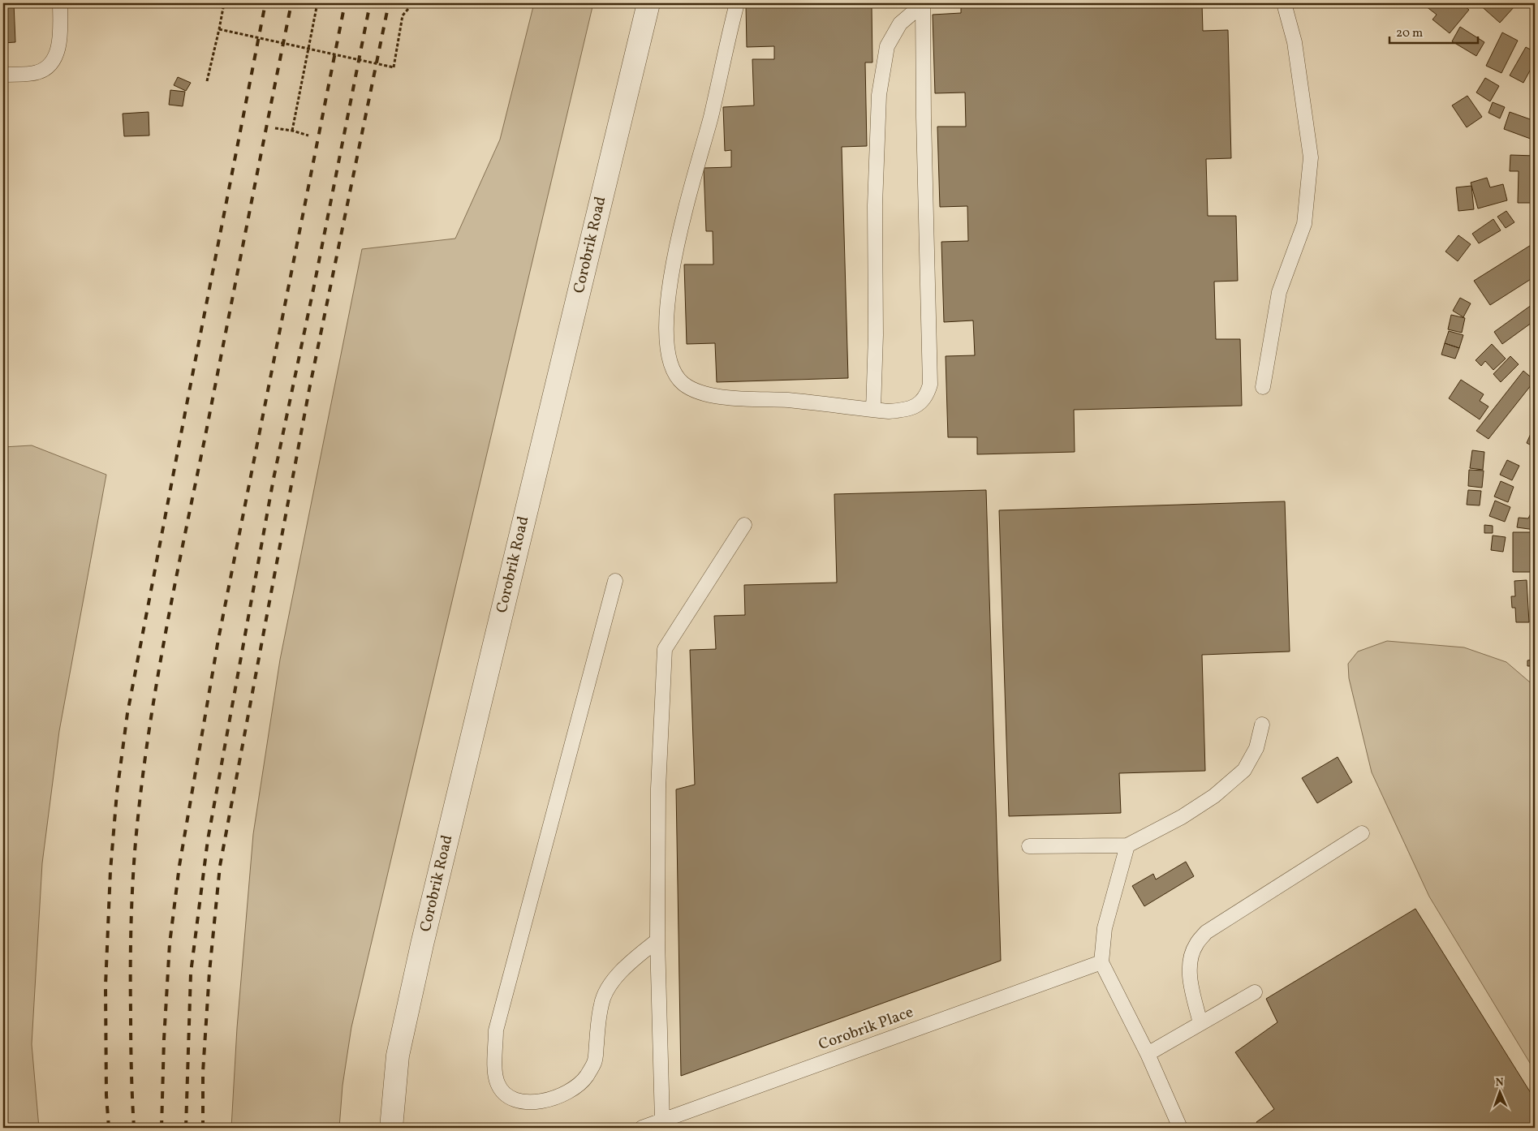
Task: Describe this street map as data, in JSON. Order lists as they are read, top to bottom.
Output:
{
  "streets": {
    "street": ["Corobrik Road"],
    "lane": ["Corobrik Place"]
  },
  "scale_bar": "20 m",
  "north": "top"
}
